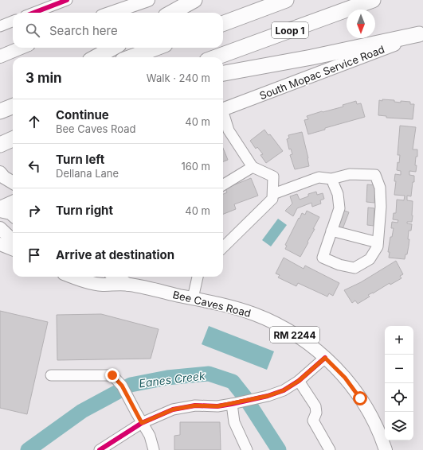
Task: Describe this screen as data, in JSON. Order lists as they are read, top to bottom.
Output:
{
  "streets": {
    "highway": ["Loop 1"],
    "main road": ["South Mopac Service Road", "Bee Caves Road", "RM 2244"]
  },
  "water": ["Eanes Creek"],
  "north": "bottom",
  "page": {
    "search": "Search here",
    "heading": ["3 min", "Walk · 240 m"],
    "list": [
      ["Continue", "Bee Caves Road", "40 m"],
      ["Turn left", "Dellana Lane", "160 m"],
      ["Turn right", "40 m"],
      "Arrive at destination"
    ],
    "map_buttons": ["+", "−"]
  }
}
